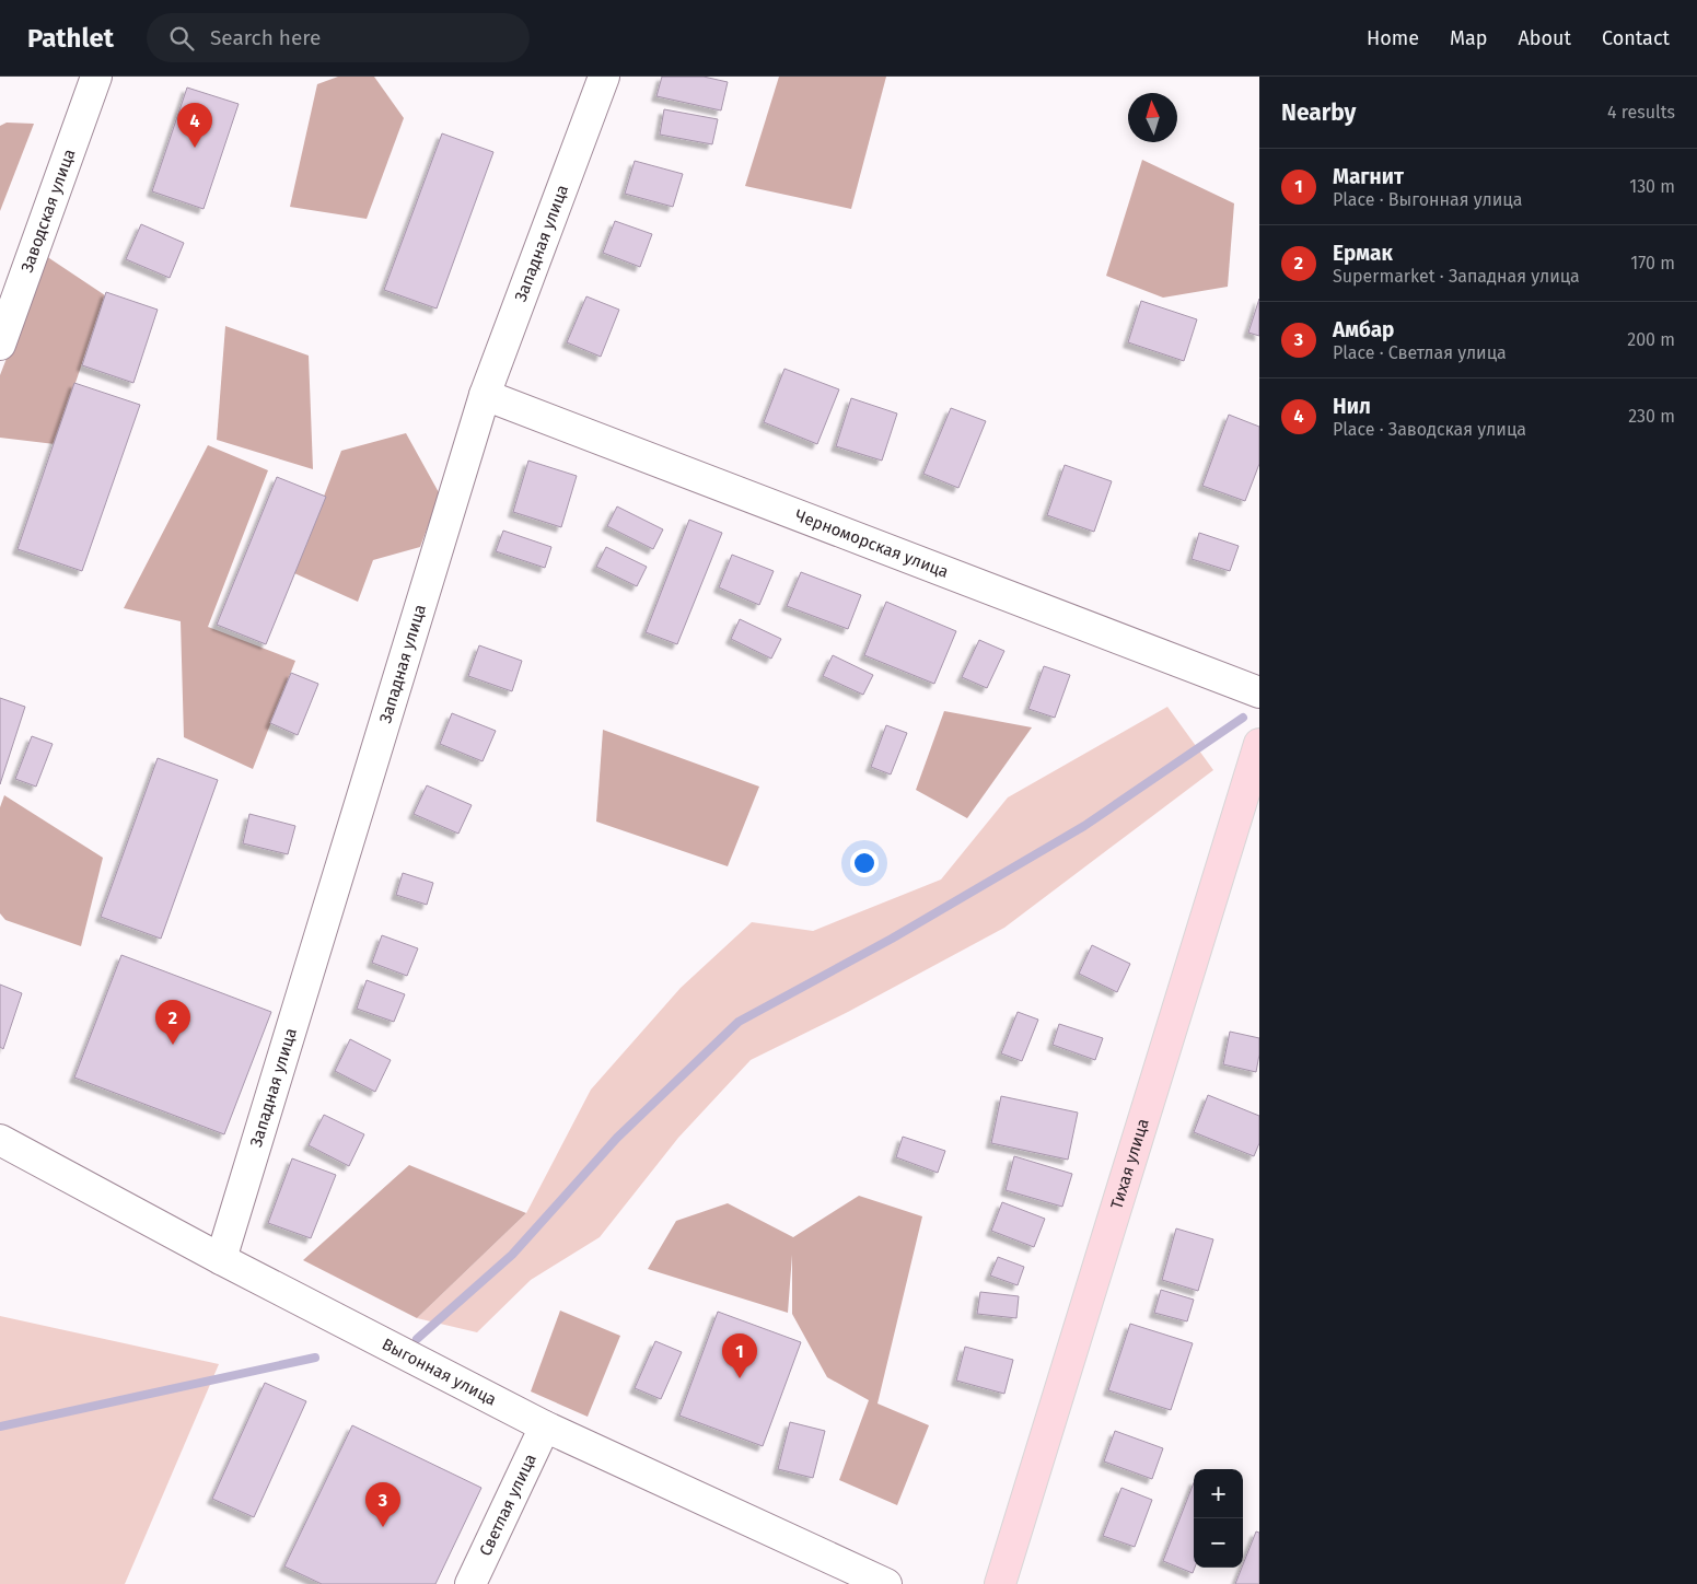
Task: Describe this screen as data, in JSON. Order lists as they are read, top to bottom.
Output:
{
  "streets": {
    "main road": ["Тихая улица"],
    "street": [
      "Заводская улица",
      "Западная улица",
      "Черноморская улица",
      "Выгонная улица",
      "Светлая улица"
    ]
  },
  "crossings": [
    ["Западная улица", "Черноморская улица"],
    ["Западная улица", "Выгонная улица"],
    ["Выгонная улица", "Светлая улица"]
  ],
  "north": "top",
  "page": {
    "header": "Pathlet",
    "search": "Search here",
    "nav": [
      "Home",
      "Map",
      "About",
      "Contact"
    ],
    "heading": ["Nearby", "4 results"],
    "pins": [
      "4",
      "2",
      "1",
      "3"
    ],
    "list": [
      {
        "mark": "1",
        "name": "Магнит",
        "note": "Place · Выгонная улица",
        "value": "130 m"
      },
      {
        "mark": "2",
        "name": "Ермак",
        "note": "Supermarket · Западная улица",
        "value": "170 m"
      },
      {
        "mark": "3",
        "name": "Амбар",
        "note": "Place · Светлая улица",
        "value": "200 m"
      },
      {
        "mark": "4",
        "name": "Нил",
        "note": "Place · Заводская улица",
        "value": "230 m"
      }
    ],
    "map_buttons": ["+", "−"]
  }
}
